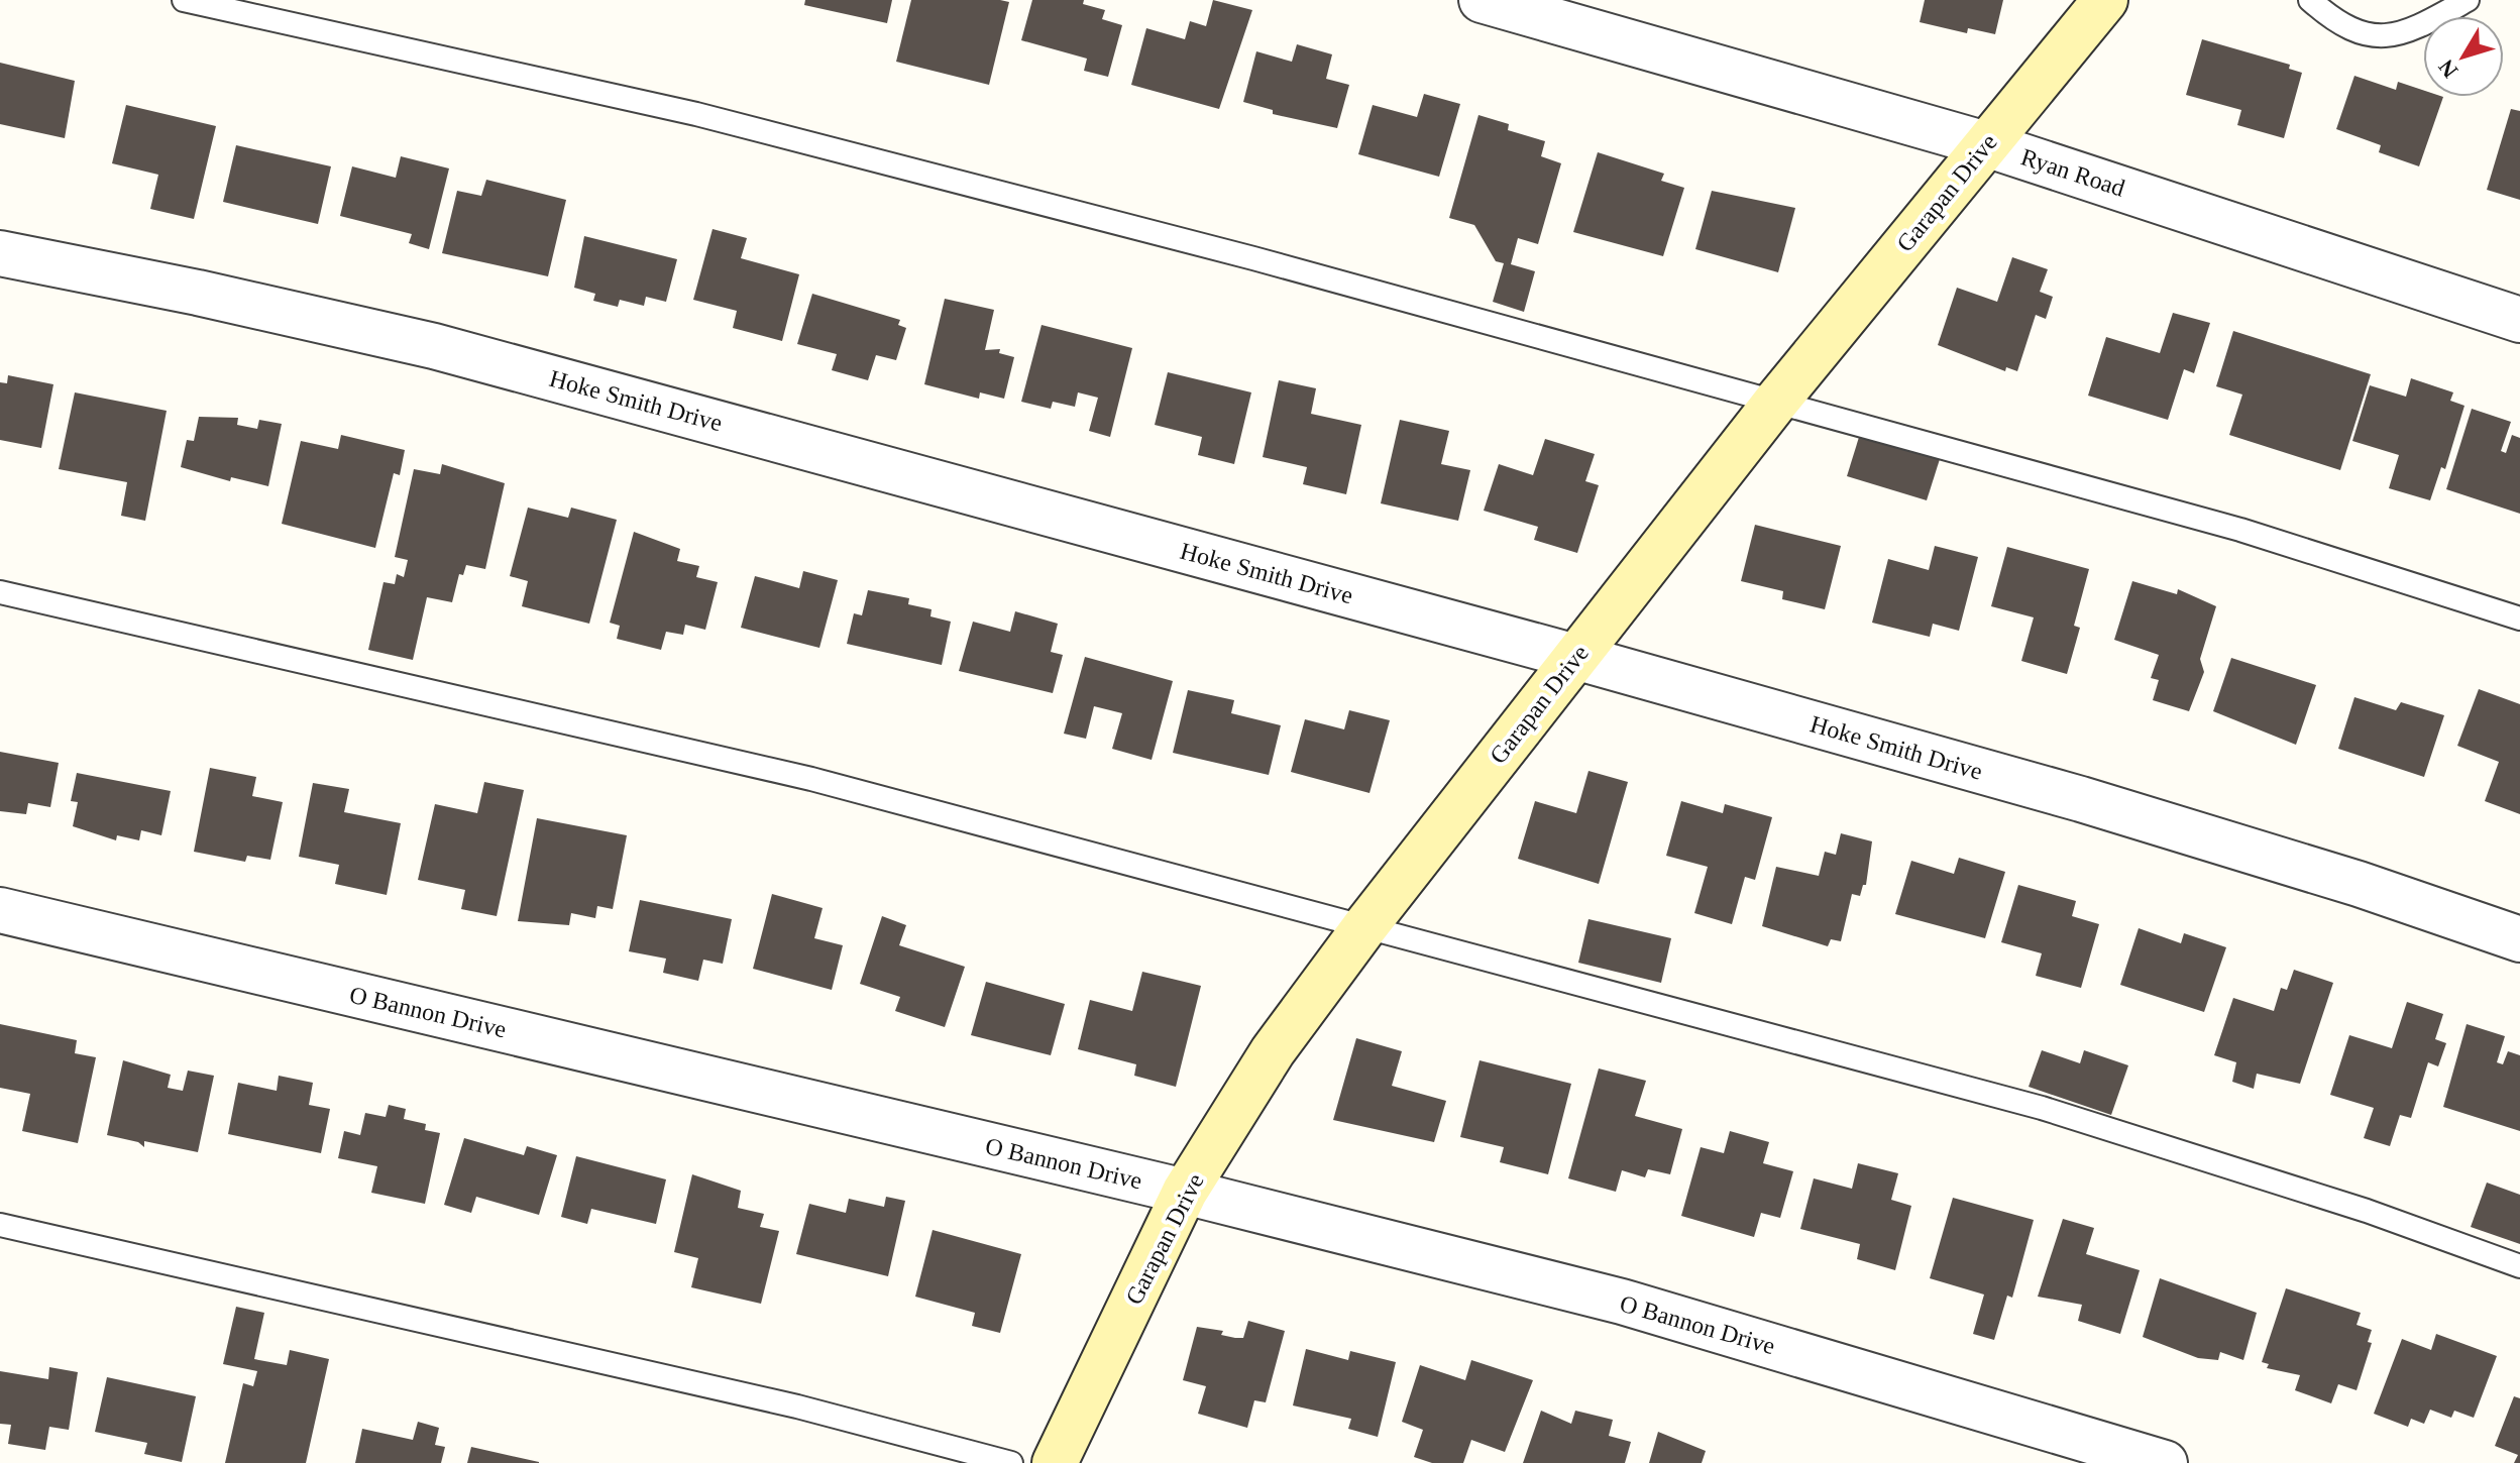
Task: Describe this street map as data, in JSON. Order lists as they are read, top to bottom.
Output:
{
  "streets": {
    "street": [
      "Ryan Road",
      "Garapan Drive",
      "Hoke Smith Drive",
      "O Bannon Drive"
    ]
  },
  "crossings": [
    ["Ryan Road", "Garapan Drive"],
    ["Garapan Drive", "Hoke Smith Drive"],
    ["Garapan Drive", "O Bannon Drive"]
  ],
  "north": "bottom left"
}
